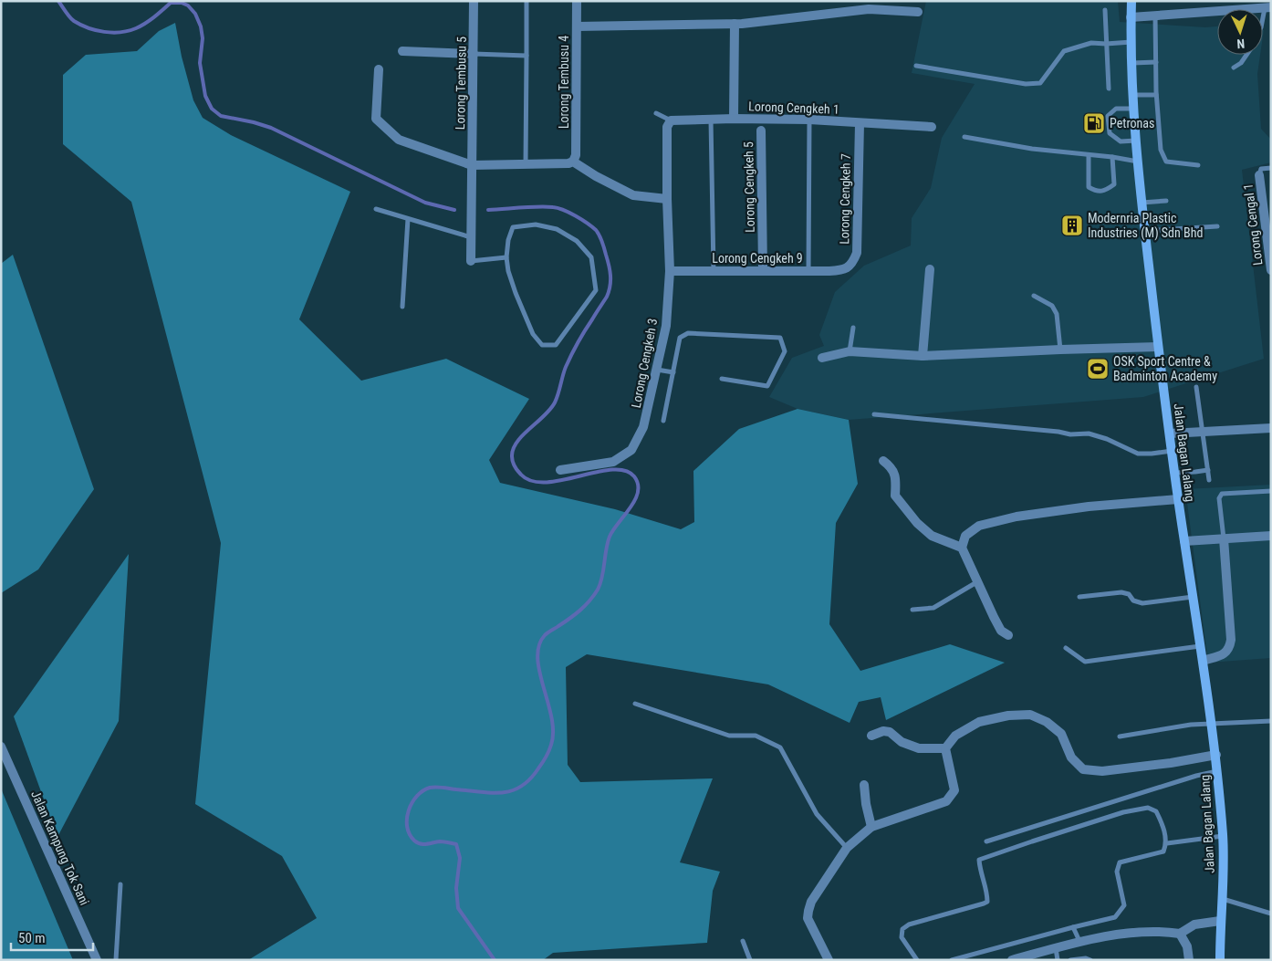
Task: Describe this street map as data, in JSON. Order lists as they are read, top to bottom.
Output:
{
  "streets": {
    "main road": ["Jalan Bagan Lalang"],
    "street": [
      "Lorong Tembusu 4",
      "Lorong Tembusu 5",
      "Lorong Cengkeh 1",
      "Lorong Cengkeh 5",
      "Lorong Cengkeh 7",
      "Lorong Cengal 1",
      "Lorong Cengkeh 9",
      "Lorong Cengkeh 3",
      "Jalan Kampung Tok Sani"
    ]
  },
  "crossings": [
    ["Lorong Cengkeh 1", "Lorong Cengkeh 7"],
    ["Lorong Cengkeh 1", "Lorong Cengkeh 3"],
    ["Lorong Cengkeh 5", "Lorong Cengkeh 9"],
    ["Lorong Cengkeh 7", "Lorong Cengkeh 9"],
    ["Lorong Cengkeh 9", "Lorong Cengkeh 3"]
  ],
  "places": {
    "fuel station": ["Petronas"],
    "building": ["Modernria Plastic Industries (M) Sdn Bhd"],
    "sports": ["OSK Sport Centre & Badminton Academy"]
  },
  "scale_bar": "50 m",
  "north": "bottom"
}
